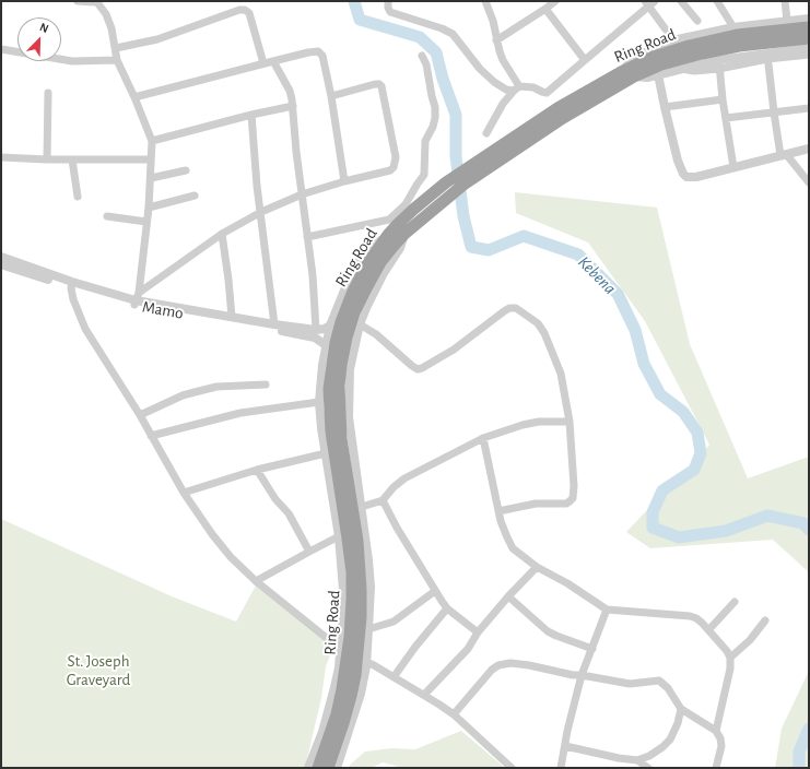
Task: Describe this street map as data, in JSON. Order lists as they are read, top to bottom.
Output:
{
  "streets": {
    "highway": ["Ring Road"],
    "street": ["Mamo"]
  },
  "water": ["Kebena"],
  "parks": ["St. Joseph Graveyard"],
  "north": "top right"
}
